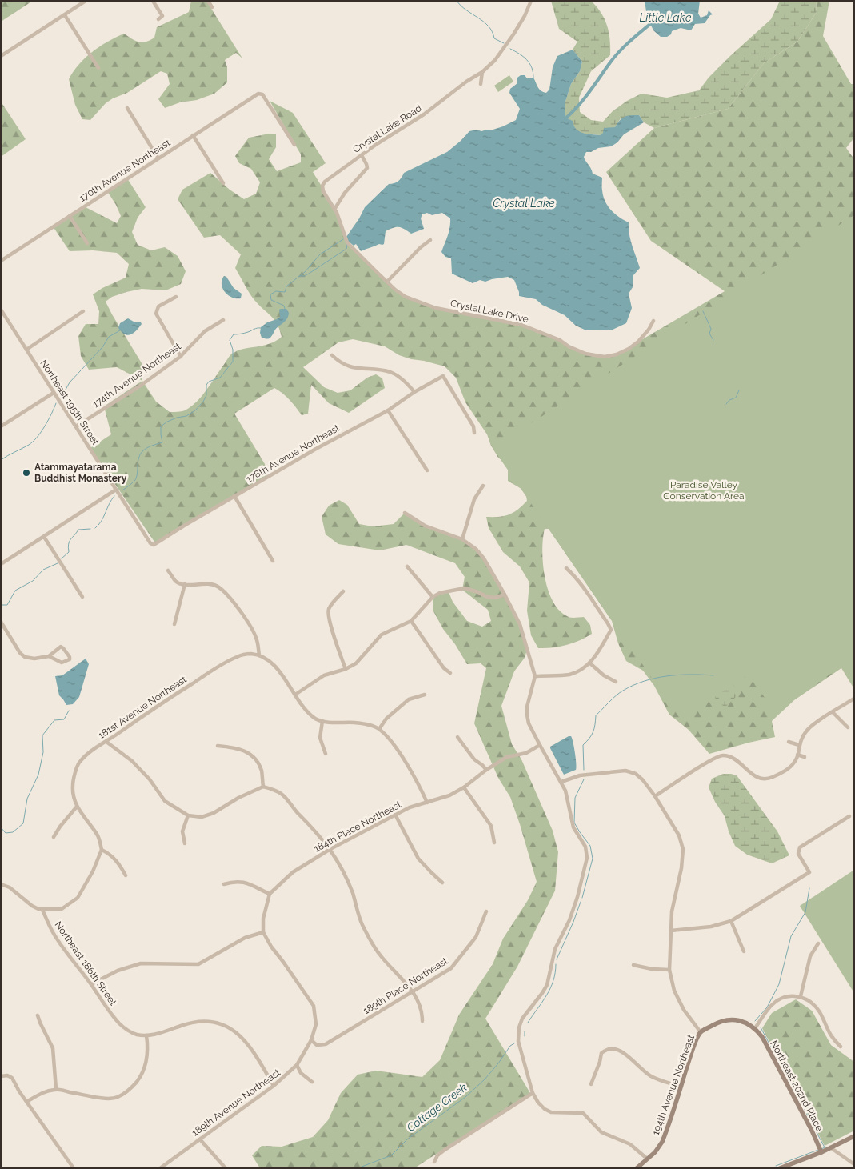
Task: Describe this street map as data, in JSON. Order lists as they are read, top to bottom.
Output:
{
  "streets": {
    "street": [
      "Crystal Lake Road",
      "170th Avenue Northeast",
      "Crystal Lake Drive",
      "174th Avenue Northeast",
      "Northeast 195th Street",
      "178th Avenue Northeast",
      "181st Avenue Northeast",
      "184th Place Northeast",
      "Northeast 186th Street",
      "189th Place Northeast",
      "194th Avenue Northeast",
      "Northeast 202nd Place",
      "189th Avenue Northeast"
    ]
  },
  "crossings": [
    ["Crystal Lake Road", "Crystal Lake Drive"],
    ["174th Avenue Northeast", "Northeast 195th Street"],
    ["Northeast 195th Street", "178th Avenue Northeast"],
    ["189th Place Northeast", "189th Avenue Northeast"],
    ["194th Avenue Northeast", "Northeast 202nd Place"]
  ],
  "water": ["Little Lake", "Crystal Lake", "Cottage Creek"],
  "parks": ["Paradise Valley Conservation Area"],
  "places": ["Atammayatarama Buddhist Monastery"]
}
